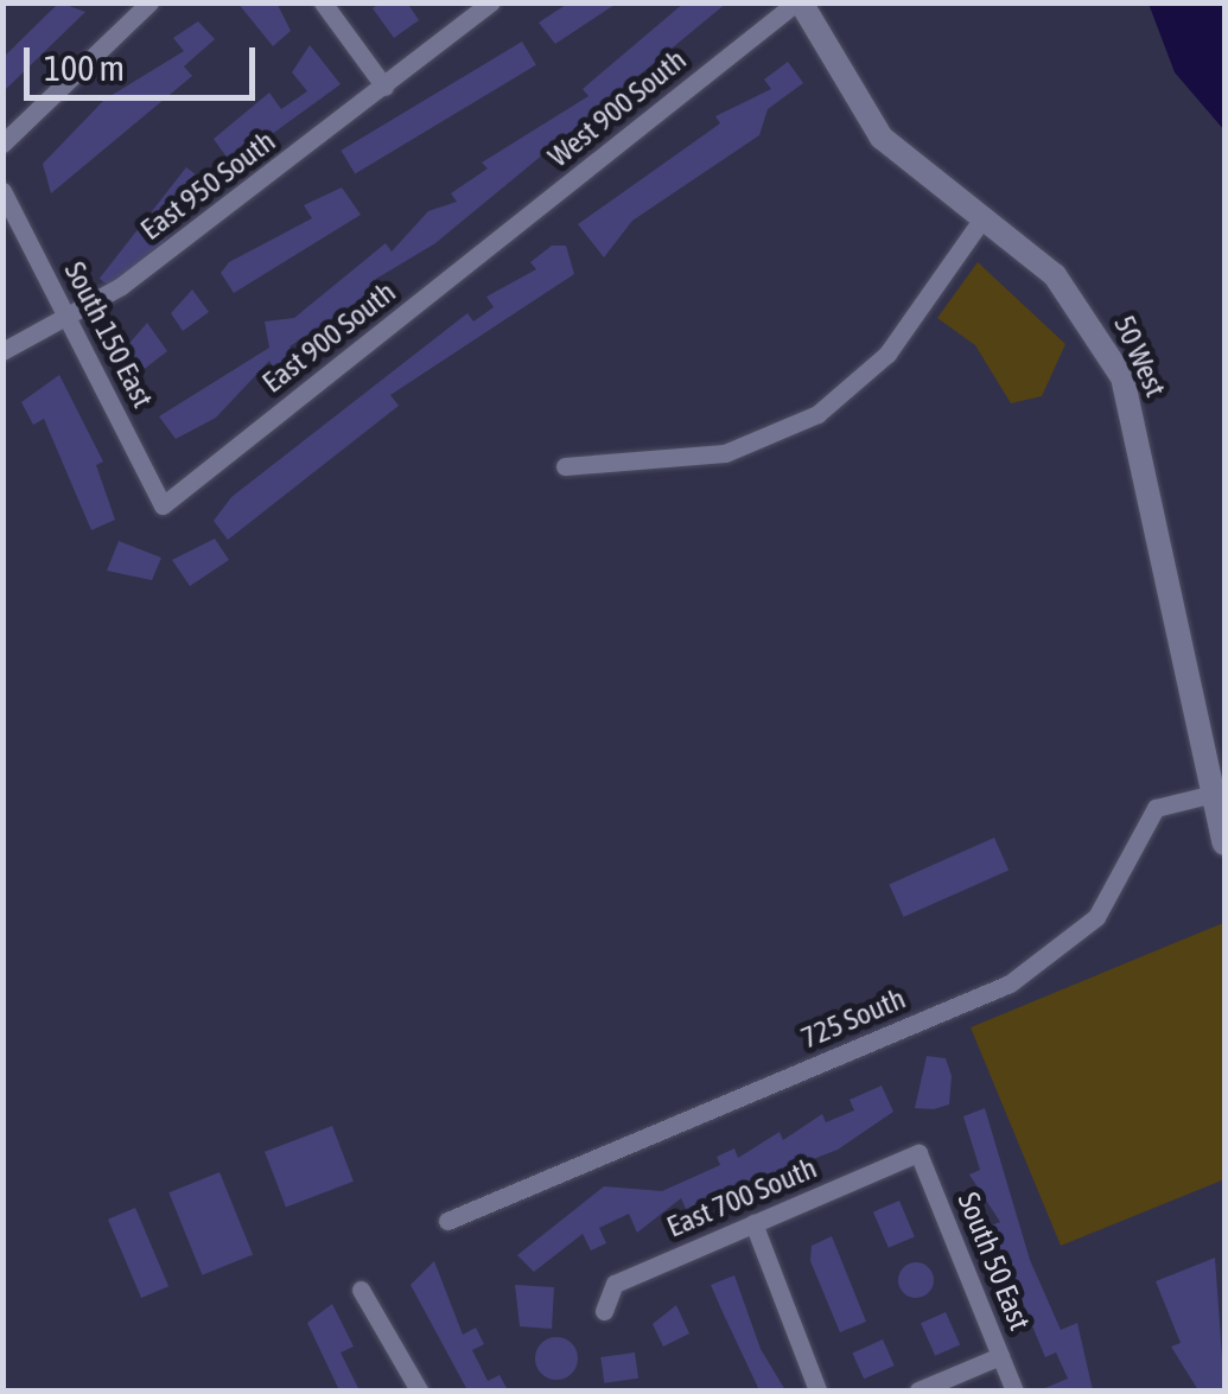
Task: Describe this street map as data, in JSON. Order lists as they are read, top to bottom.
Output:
{
  "streets": {
    "street": [
      "West 900 South",
      "East 950 South",
      "South 150 East",
      "East 900 South",
      "50 West",
      "725 South",
      "East 700 South",
      "South 50 East"
    ]
  },
  "crossings": [
    ["West 900 South", "East 900 South"],
    ["West 900 South", "50 West"],
    ["East 950 South", "South 150 East"],
    ["South 150 East", "East 900 South"],
    ["50 West", "725 South"],
    ["East 700 South", "South 50 East"]
  ],
  "scale_bar": "100 m"
}
